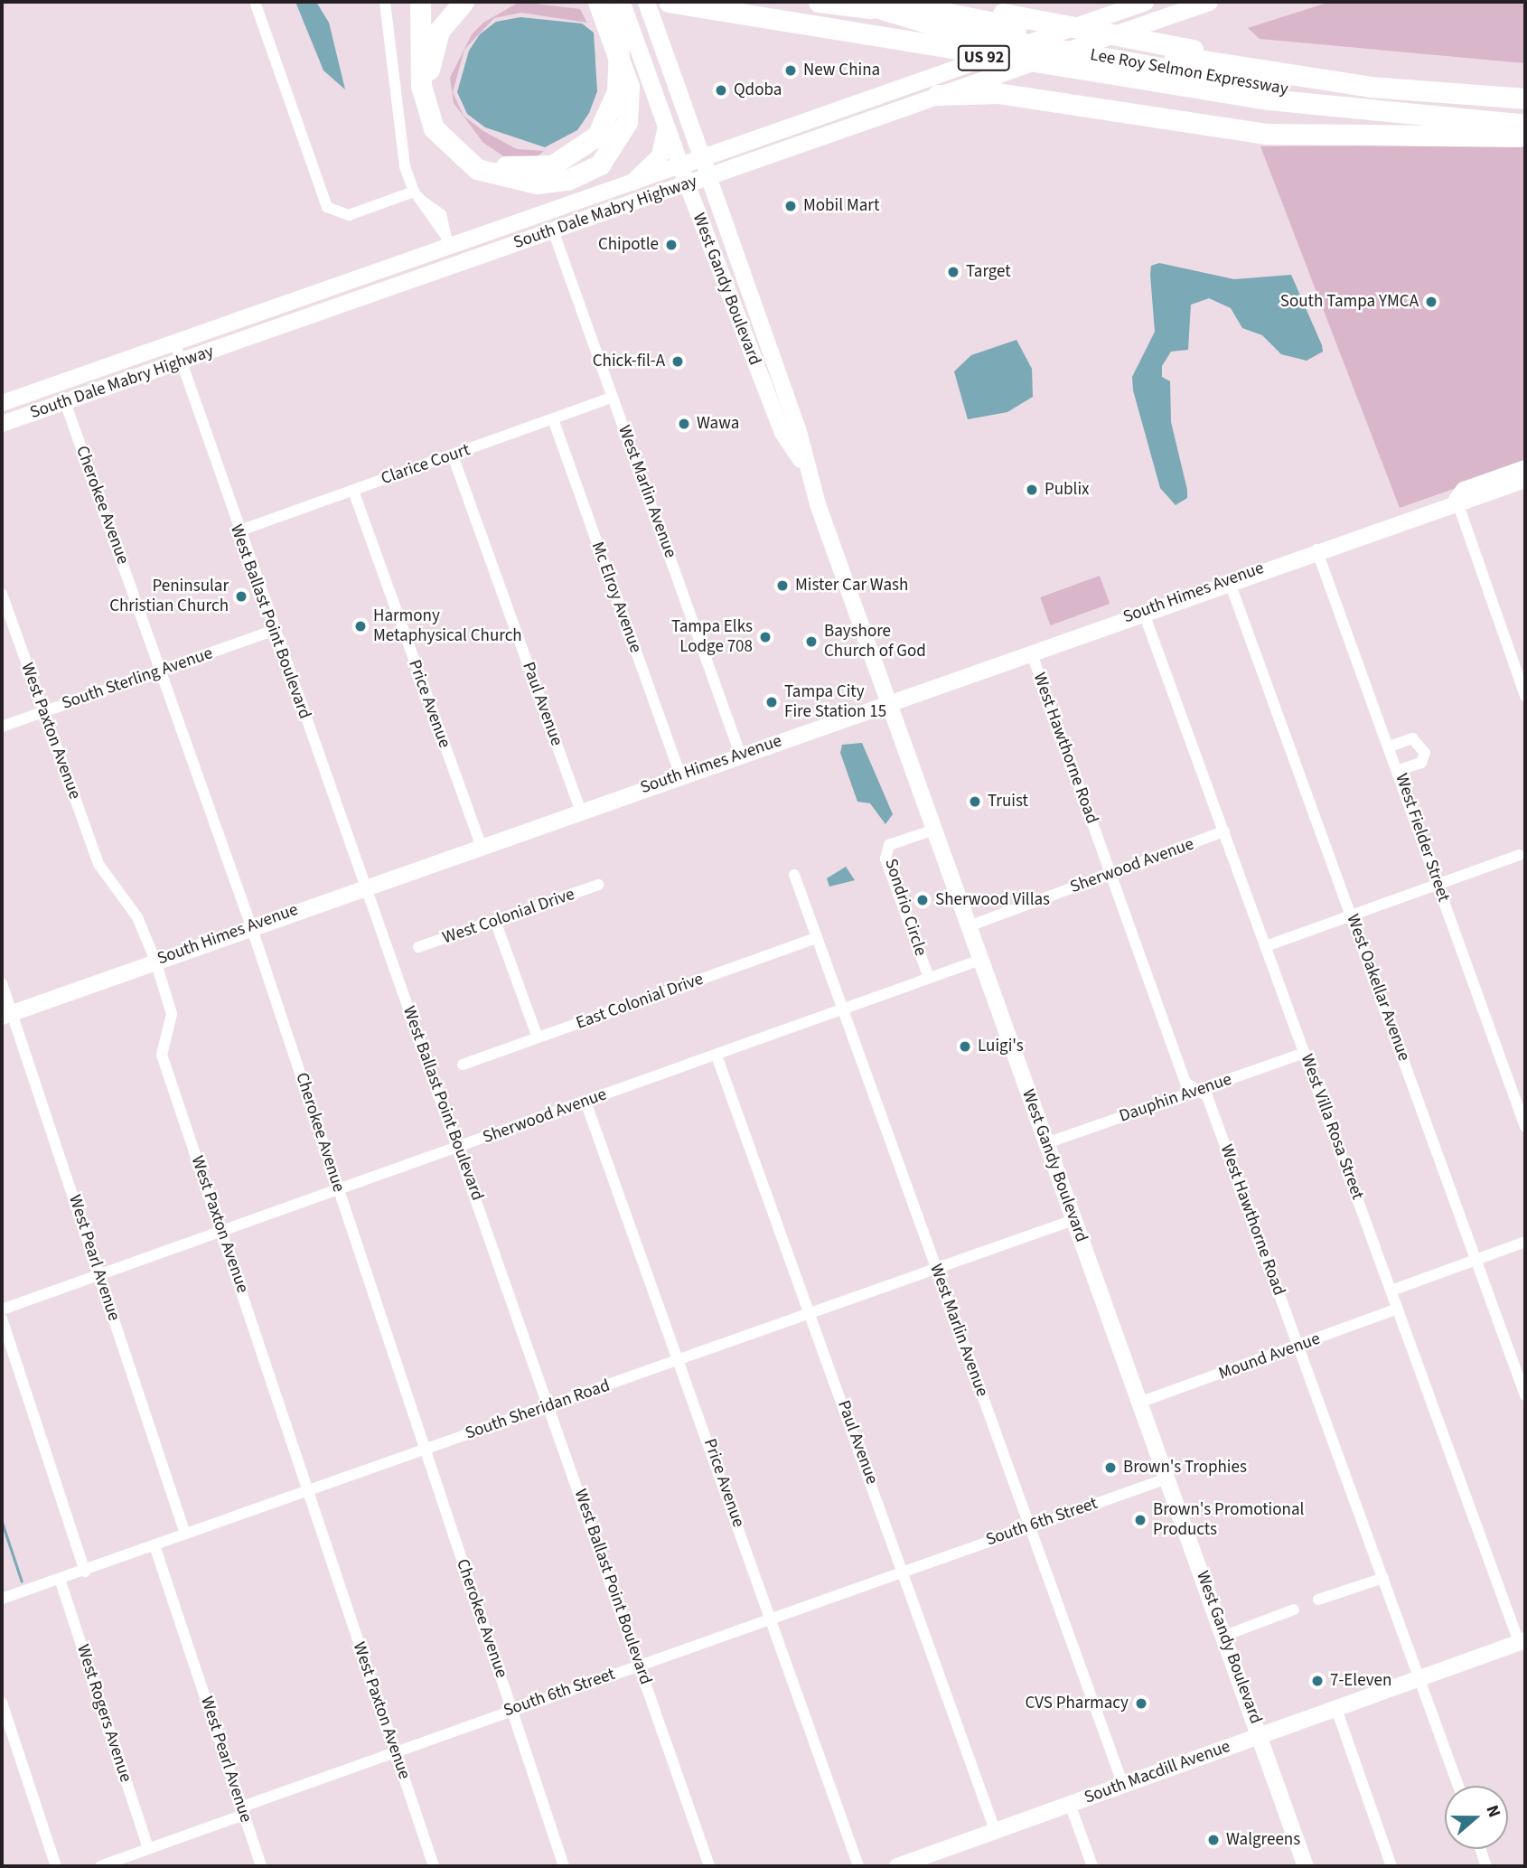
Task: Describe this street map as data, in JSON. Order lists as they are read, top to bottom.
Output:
{
  "streets": {
    "highway": ["Lee Roy Selmon Expressway"],
    "main road": [
      "US 92",
      "South Dale Mabry Highway",
      "West Gandy Boulevard",
      "South Himes Avenue",
      "South Macdill Avenue"
    ],
    "street": [
      "Clarice Court",
      "West Marlin Avenue",
      "Cherokee Avenue",
      "Mc Elroy Avenue",
      "West Ballast Point Boulevard",
      "South Sterling Avenue",
      "Price Avenue",
      "Paul Avenue",
      "West Paxton Avenue",
      "West Hawthorne Road",
      "West Fielder Street",
      "Sherwood Avenue",
      "Sondrio Circle",
      "West Colonial Drive",
      "West Oakellar Avenue",
      "East Colonial Drive",
      "Dauphin Avenue",
      "West Villa Rosa Street",
      "West Pearl Avenue",
      "Mound Avenue",
      "South Sheridan Road",
      "South 6th Street",
      "West Rogers Avenue"
    ]
  },
  "crossings": [
    ["South Dale Mabry Highway", "West Gandy Boulevard"],
    ["South Dale Mabry Highway", "West Marlin Avenue"],
    ["South Dale Mabry Highway", "Cherokee Avenue"],
    ["South Dale Mabry Highway", "West Ballast Point Boulevard"],
    ["West Gandy Boulevard", "South Himes Avenue"],
    ["West Gandy Boulevard", "Sherwood Avenue"],
    ["West Gandy Boulevard", "Sondrio Circle"],
    ["West Gandy Boulevard", "Dauphin Avenue"],
    ["West Gandy Boulevard", "Mound Avenue"],
    ["West Gandy Boulevard", "South Sheridan Road"],
    ["West Gandy Boulevard", "South 6th Street"],
    ["West Gandy Boulevard", "South Macdill Avenue"],
    ["Clarice Court", "West Marlin Avenue"],
    ["Clarice Court", "Mc Elroy Avenue"],
    ["Clarice Court", "West Ballast Point Boulevard"],
    ["Clarice Court", "Price Avenue"],
    ["Clarice Court", "Paul Avenue"],
    ["West Marlin Avenue", "South Himes Avenue"],
    ["West Marlin Avenue", "Sherwood Avenue"],
    ["West Marlin Avenue", "East Colonial Drive"],
    ["West Marlin Avenue", "South Sheridan Road"],
    ["West Marlin Avenue", "South 6th Street"],
    ["West Marlin Avenue", "South Macdill Avenue"],
    ["Cherokee Avenue", "South Himes Avenue"],
    ["Cherokee Avenue", "South Sterling Avenue"],
    ["Cherokee Avenue", "Sherwood Avenue"],
    ["Cherokee Avenue", "South Sheridan Road"],
    ["Cherokee Avenue", "South 6th Street"],
    ["South Himes Avenue", "Mc Elroy Avenue"],
    ["South Himes Avenue", "West Ballast Point Boulevard"],
    ["South Himes Avenue", "Price Avenue"],
    ["South Himes Avenue", "Paul Avenue"],
    ["South Himes Avenue", "West Paxton Avenue"],
    ["South Himes Avenue", "West Hawthorne Road"],
    ["South Himes Avenue", "West Fielder Street"],
    ["South Himes Avenue", "West Oakellar Avenue"],
    ["South Himes Avenue", "West Villa Rosa Street"],
    ["South Himes Avenue", "West Pearl Avenue"],
    ["West Ballast Point Boulevard", "South Sterling Avenue"],
    ["West Ballast Point Boulevard", "Sherwood Avenue"],
    ["West Ballast Point Boulevard", "South Sheridan Road"],
    ["West Ballast Point Boulevard", "South 6th Street"],
    ["South Sterling Avenue", "West Paxton Avenue"],
    ["Price Avenue", "Sherwood Avenue"],
    ["Price Avenue", "South Sheridan Road"],
    ["Price Avenue", "South 6th Street"],
    ["Paul Avenue", "Sherwood Avenue"],
    ["Paul Avenue", "South Sheridan Road"],
    ["Paul Avenue", "South 6th Street"],
    ["Paul Avenue", "South Macdill Avenue"],
    ["West Paxton Avenue", "Sherwood Avenue"],
    ["West Paxton Avenue", "South Sheridan Road"],
    ["West Paxton Avenue", "South 6th Street"],
    ["West Hawthorne Road", "Sherwood Avenue"],
    ["West Hawthorne Road", "Dauphin Avenue"],
    ["West Hawthorne Road", "Mound Avenue"],
    ["West Hawthorne Road", "South Macdill Avenue"],
    ["Sherwood Avenue", "Sondrio Circle"],
    ["Sherwood Avenue", "West Villa Rosa Street"],
    ["Sherwood Avenue", "West Pearl Avenue"],
    ["Dauphin Avenue", "West Villa Rosa Street"],
    ["West Villa Rosa Street", "Mound Avenue"],
    ["West Villa Rosa Street", "South Macdill Avenue"],
    ["West Pearl Avenue", "South Sheridan Road"],
    ["West Pearl Avenue", "South 6th Street"],
    ["South Sheridan Road", "West Rogers Avenue"],
    ["South 6th Street", "West Rogers Avenue"]
  ],
  "places": [
    "New China",
    "Qdoba",
    "Mobil Mart",
    "Chipotle",
    "Target",
    "South Tampa YMCA",
    "Chick-fil-A",
    "Wawa",
    "Publix",
    "Mister Car Wash",
    "Peninsular Christian Church",
    "Harmony Metaphysical Church",
    "Tampa Elks Lodge 708",
    "Bayshore Church of God",
    "Tampa City Fire Station 15",
    "Truist",
    "Sherwood Villas",
    "Luigi's",
    "Brown's Trophies",
    "Brown's Promotional Products",
    "7-Eleven",
    "CVS Pharmacy",
    "Walgreens"
  ],
  "north": "right"
}
